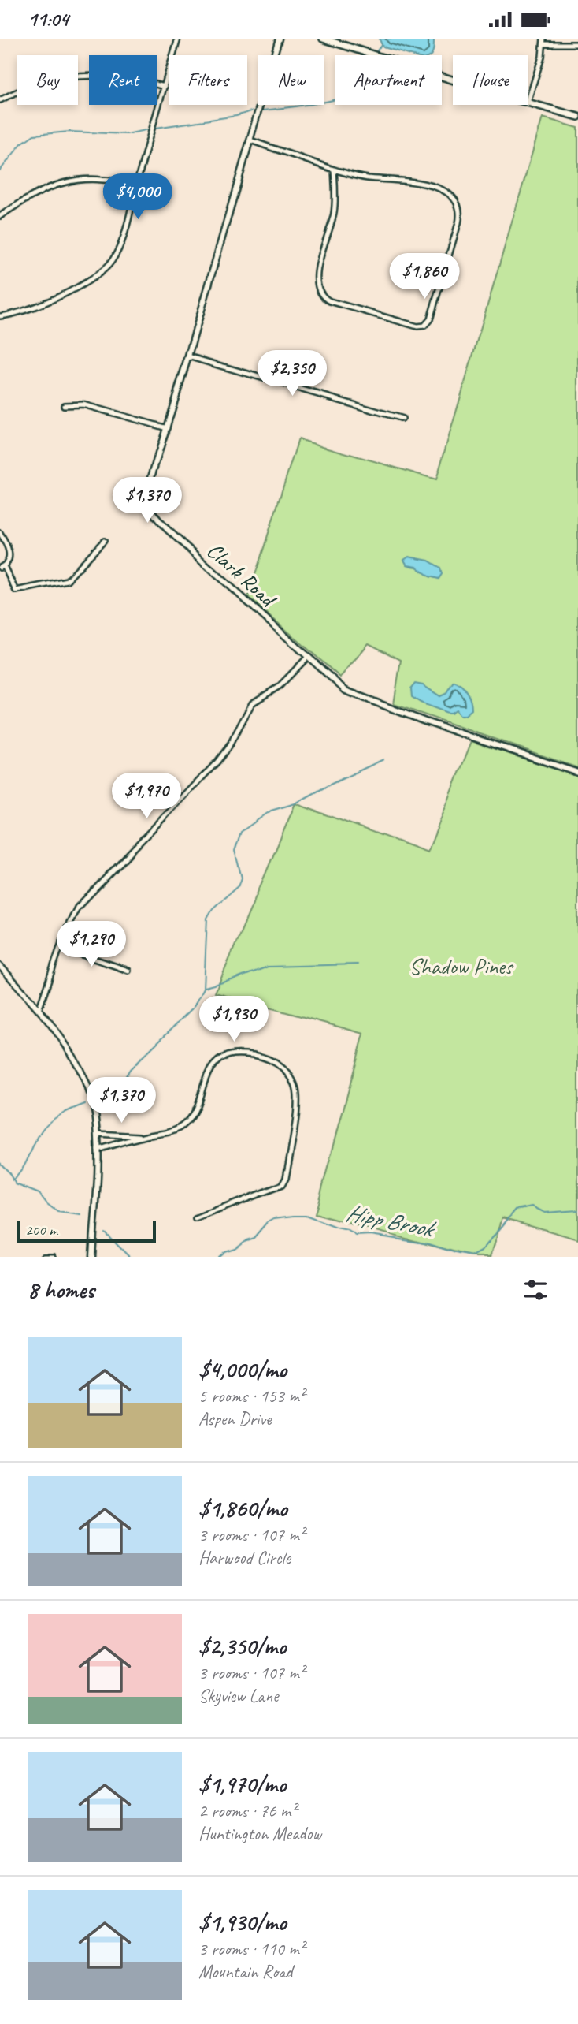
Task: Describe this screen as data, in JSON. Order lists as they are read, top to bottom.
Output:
{
  "streets": {
    "street": ["Clark Road"]
  },
  "water": ["Hipp Brook"],
  "parks": ["Shadow Pines"],
  "scale_bar": "200 m",
  "page": {
    "status": "11:04",
    "chip": [
      "Buy",
      "Rent",
      "Filters",
      "New",
      "Apartment",
      "House"
    ],
    "price": [
      "$4,000",
      "$1,860",
      "$2,350",
      "$1,370",
      "$1,970",
      "$1,290",
      "$1,930",
      "$1,370"
    ],
    "scale": "200 m",
    "heading": "8 homes",
    "list": [
      {
        "name": "$4,000/mo",
        "note": "5 rooms · 153 m² · Aspen Drive"
      },
      {
        "name": "$1,860/mo",
        "note": "3 rooms · 107 m² · Harwood Circle"
      },
      {
        "name": "$2,350/mo",
        "note": "3 rooms · 107 m² · Skyview Lane"
      },
      {
        "name": "$1,970/mo",
        "note": "2 rooms · 76 m² · Huntington Meadow"
      },
      {
        "name": "$1,930/mo",
        "note": "3 rooms · 110 m² · Mountain Road"
      }
    ]
  }
}
